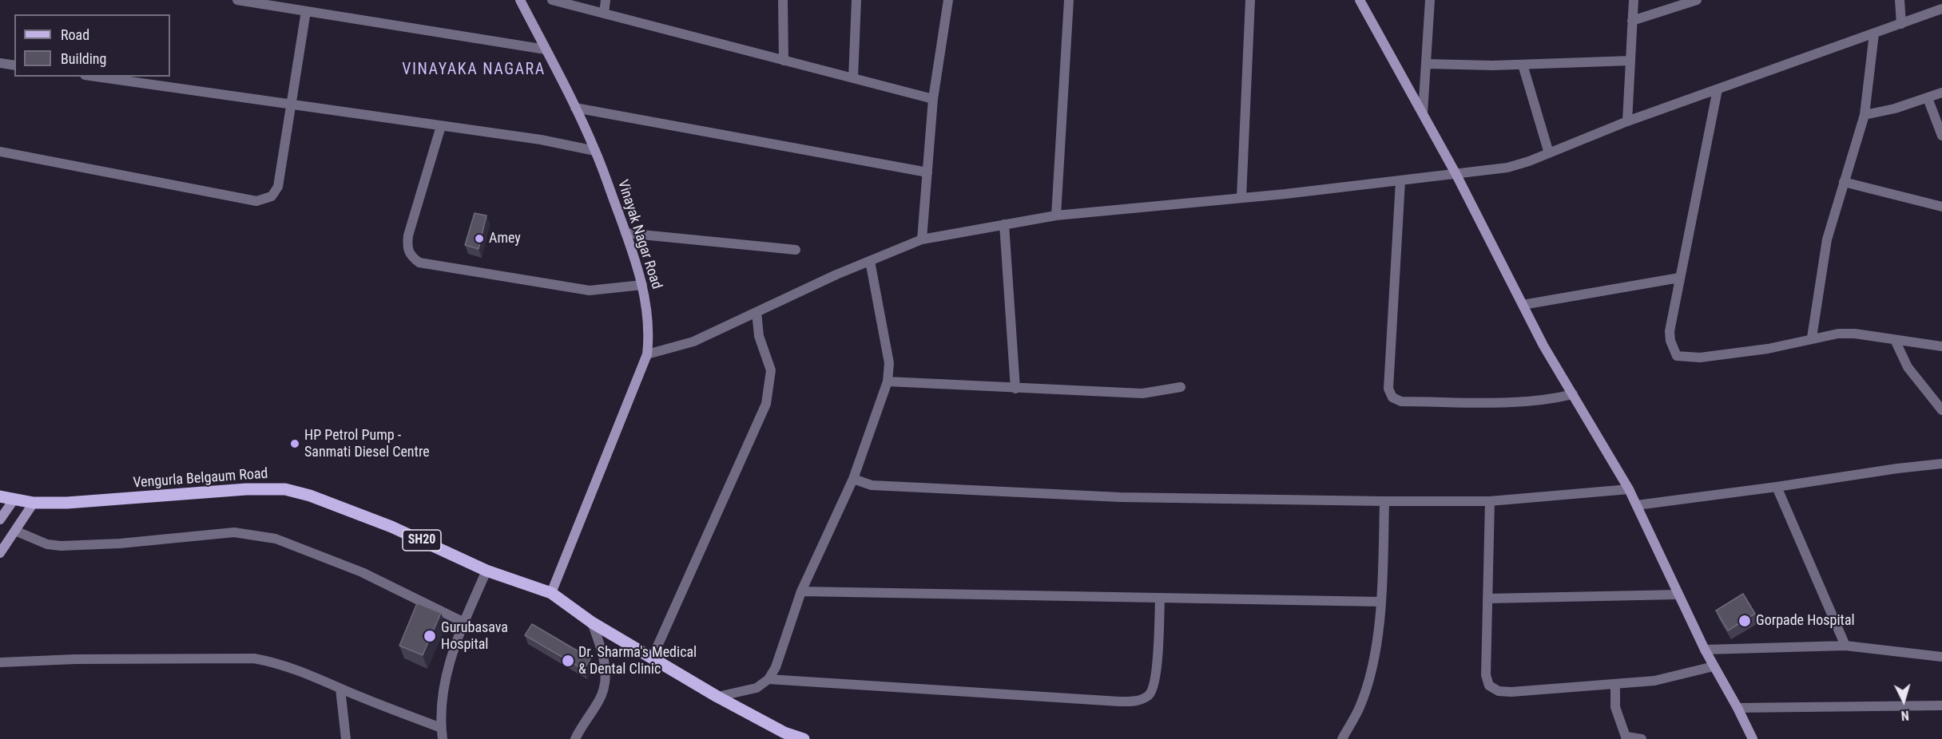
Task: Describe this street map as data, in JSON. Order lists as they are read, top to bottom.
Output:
{
  "streets": {
    "main road": ["Vinayak Nagar Road", "Vengurla Belgaum Road", "SH20"]
  },
  "crossings": [
    ["Vinayak Nagar Road", "Vengurla Belgaum Road"]
  ],
  "districts": ["VINAYAKA NAGARA"],
  "places": [
    "Amey",
    "HP Petrol Pump - Sanmati Diesel Centre",
    "Gorpade Hospital",
    "Gurubasava Hospital",
    "Dr. Sharma's Medical & Dental Clinic"
  ],
  "legend": ["Road", "Building"],
  "north": "bottom"
}
